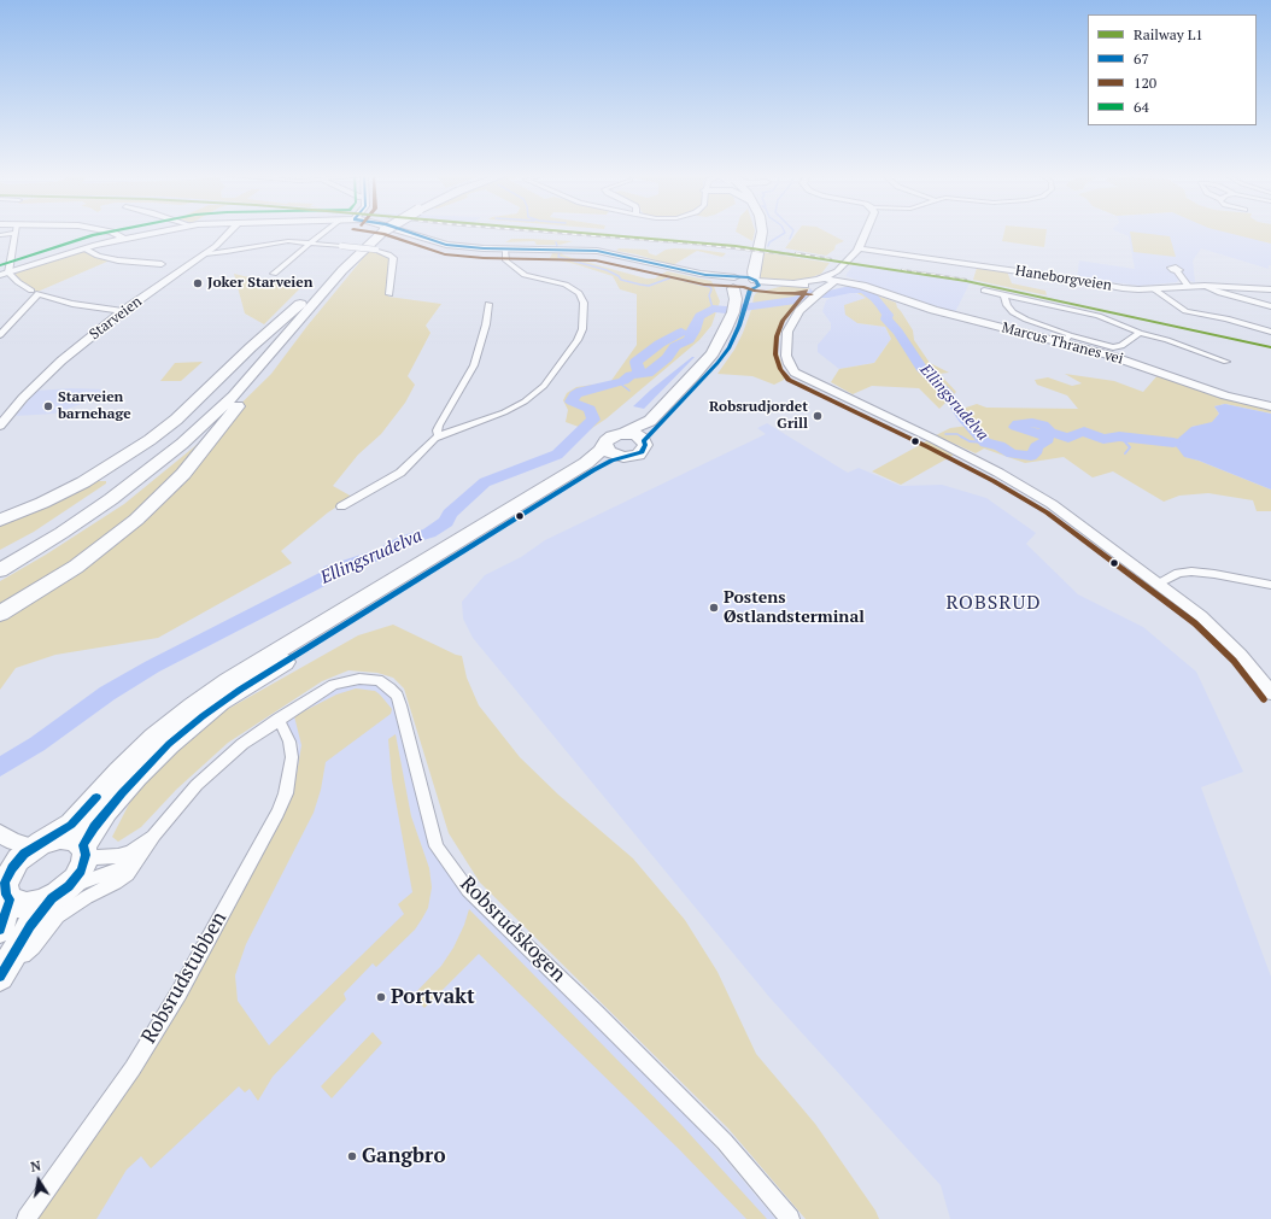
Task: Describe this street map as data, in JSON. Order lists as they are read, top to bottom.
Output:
{
  "streets": {
    "street": [
      "Haneborgveien",
      "Starveien",
      "Marcus Thranes vei",
      "Robsrudskogen",
      "Robsrudstubben"
    ]
  },
  "crossings": [
    ["Robsrudskogen", "Robsrudstubben"]
  ],
  "districts": ["ROBSRUD"],
  "water": ["Ellingsrudelva"],
  "places": [
    "Joker Starveien",
    "Starveien barnehage",
    "Robsrudjordet Grill",
    "Postens Østlandsterminal",
    "Portvakt",
    "Gangbro"
  ],
  "lines": [
    "rail line L1",
    "transit line 67",
    "transit line 120",
    "transit line 64"
  ],
  "legend": [
    "Railway L1",
    "67",
    "120",
    "64"
  ],
  "north": "top"
}
